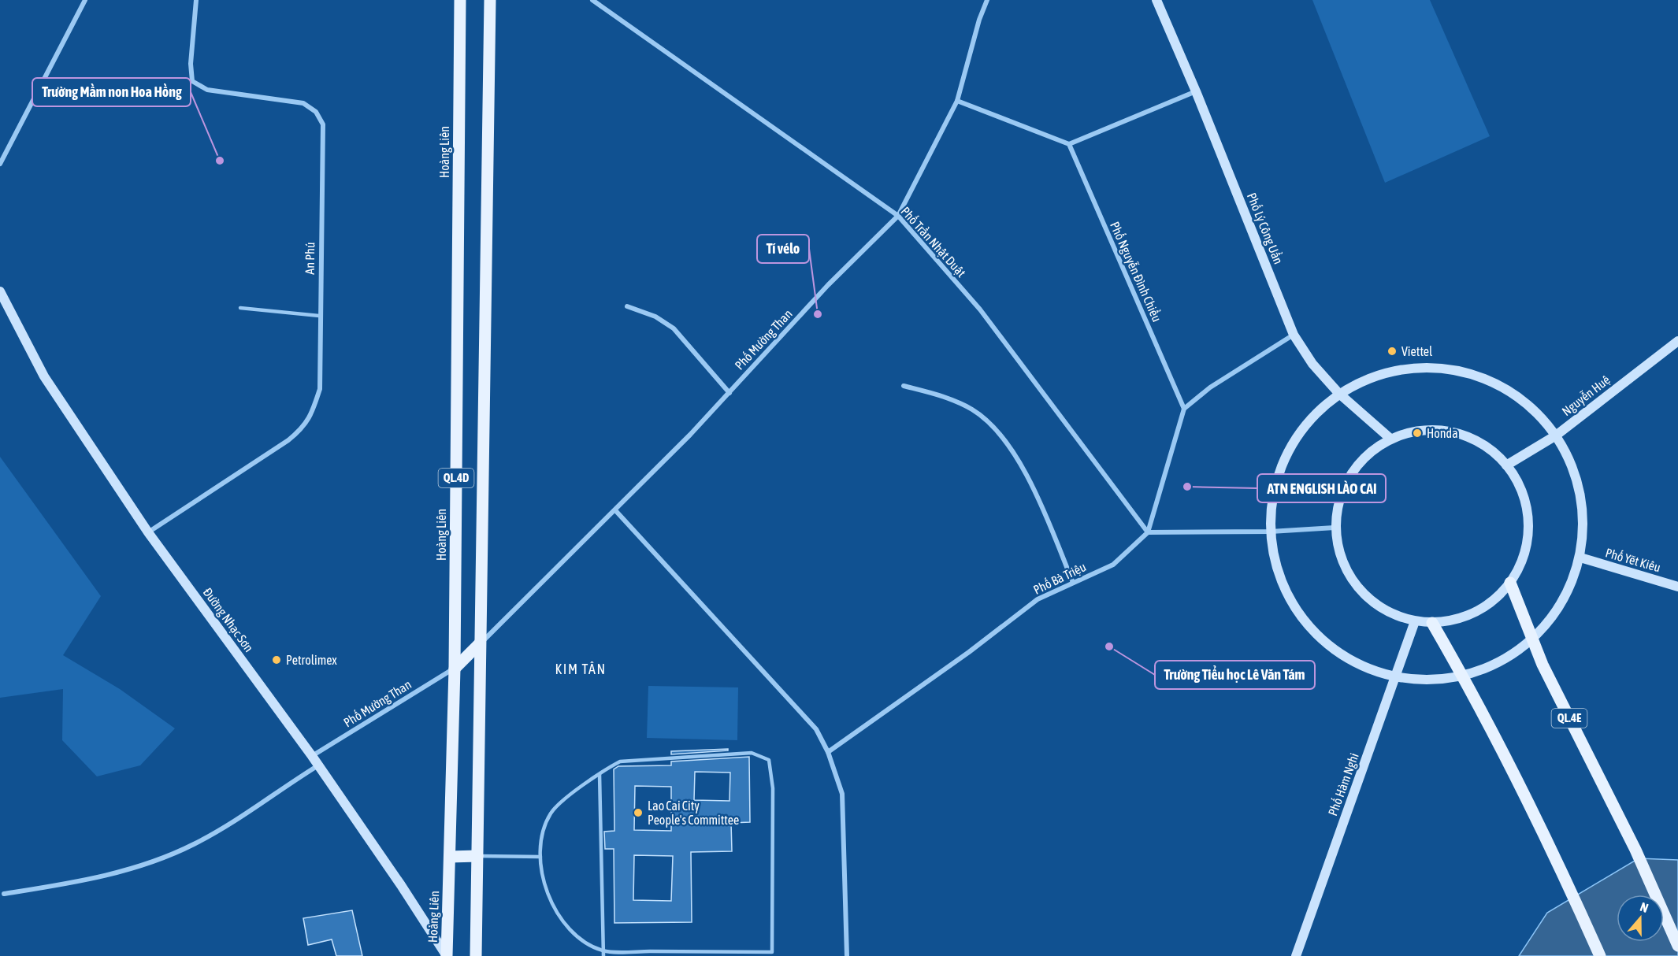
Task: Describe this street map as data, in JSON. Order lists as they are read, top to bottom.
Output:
{
  "streets": {
    "main road": [
      "Hoàng Liên",
      "Phố Lý Công Uẩn",
      "Nguyễn Huệ",
      "QL.4D",
      "Phố Yẽt Kiêu",
      "Đường Nhạc Sơn",
      "QL.4E",
      "Phố Hàm Nghi"
    ],
    "street": [
      "Phố Trần Nhật Duật",
      "An Phú",
      "Phố Nguyễn Đình Chiểu",
      "Phố Mường Than",
      "Phố Bà Triệu"
    ]
  },
  "crossings": [
    ["Hoàng Liên", "Phố Mường Than"],
    ["Hoàng Liên", "Đường Nhạc Sơn"],
    ["Phố Trần Nhật Duật", "Phố Mường Than"],
    ["Phố Trần Nhật Duật", "Phố Bà Triệu"],
    ["An Phú", "Đường Nhạc Sơn"],
    ["Phố Mường Than", "QL.4D"],
    ["Phố Mường Than", "Đường Nhạc Sơn"]
  ],
  "districts": ["KIM TÂN"],
  "places": [
    "Trường Mầm non Hoa Hồng",
    "Tí vélo",
    "Viettel",
    "Honda",
    "ATN ENGLISH LÀO CAI",
    "Trường Tiểu học Lê Văn Tám",
    "Petrolimex",
    "Lao Cai City People's Committee"
  ],
  "north": "top"
}
